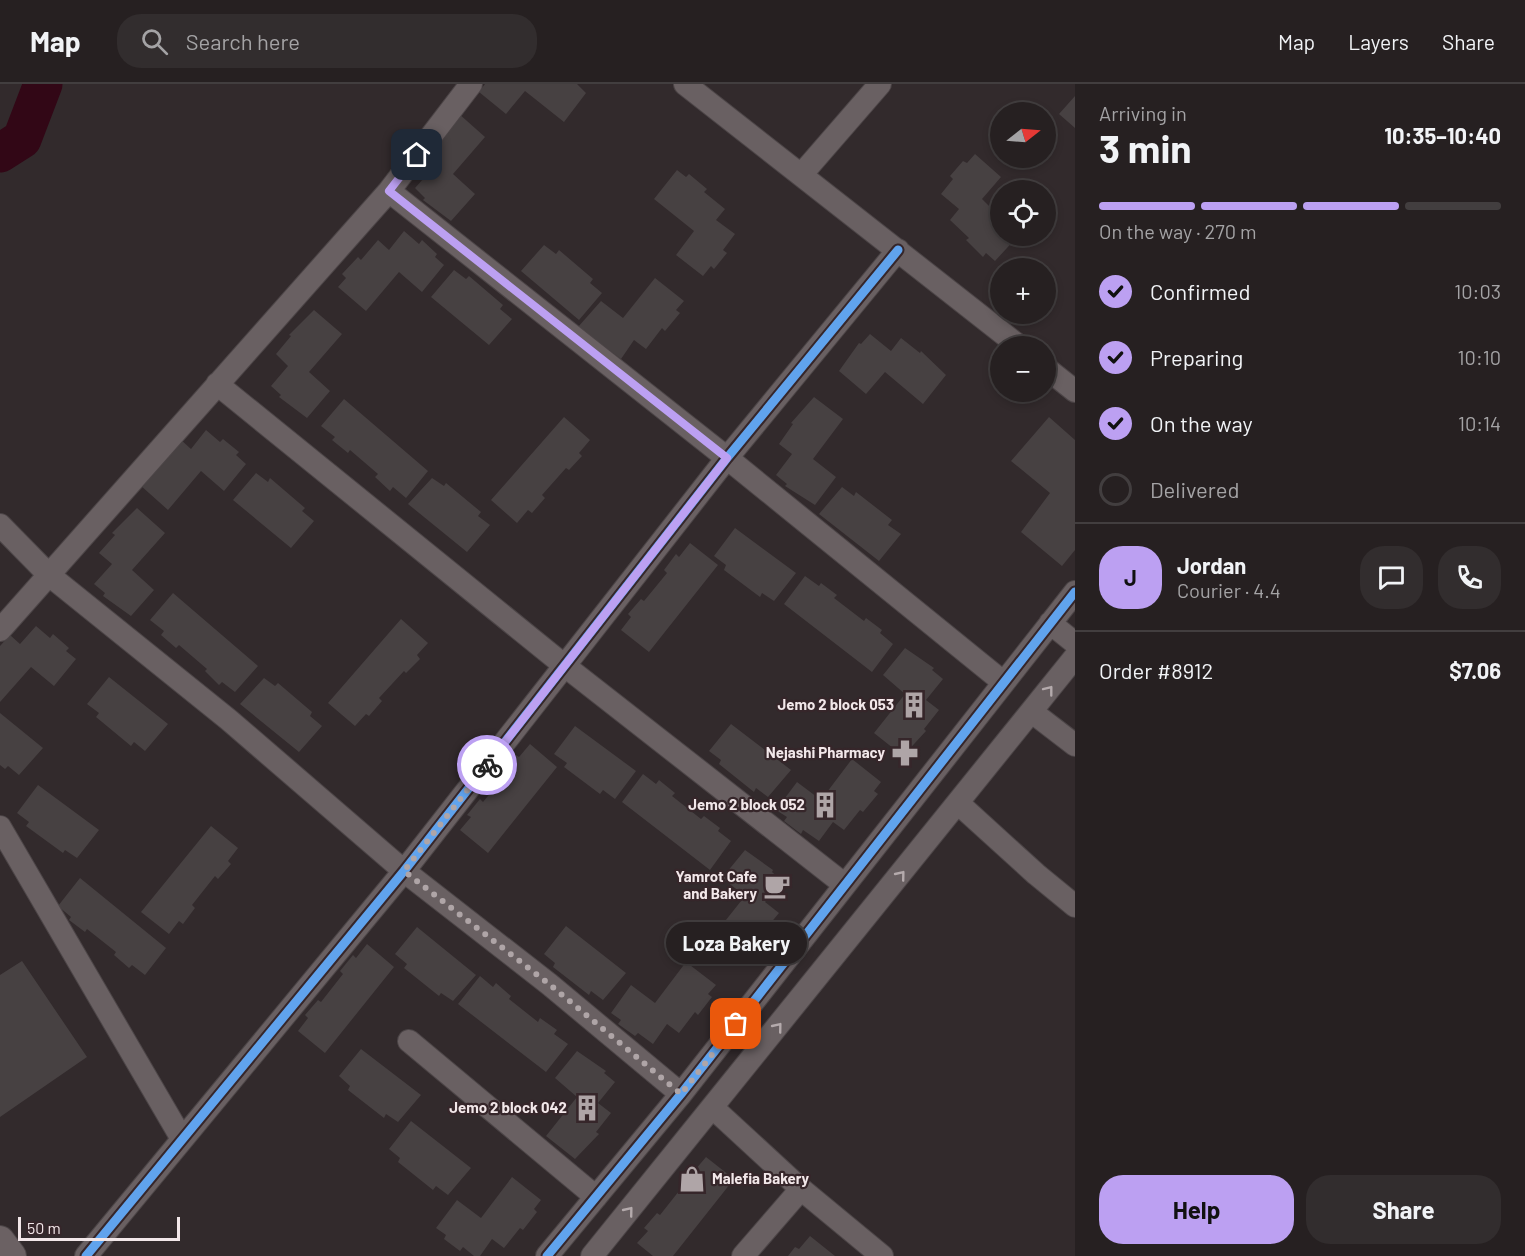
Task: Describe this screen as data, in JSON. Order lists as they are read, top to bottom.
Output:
{
  "places": {
    "building": ["Jemo 2 block 053", "Jemo 2 block 052", "Jemo 2 block 042"],
    "pharmacy": ["Nejashi Pharmacy"],
    "cafe": ["Yamrot Cafe and Bakery"],
    "other": ["Loza Bakery"],
    "shop": ["Malefia Bakery"]
  },
  "scale_bar": "50 m",
  "north": "right",
  "page": {
    "header": "Map",
    "search": "Search here",
    "nav": ["Map", "Layers", "Share"],
    "heading": ["3 min", "Arriving in", "10:35–10:40"],
    "panel": [
      "Jordan",
      "Courier · 4.4",
      "Order #8912",
      "$7.06"
    ],
    "map_buttons": ["+", "−"],
    "bar": "On the way · 270 m",
    "list": [
      ["Confirmed", "10:03"],
      ["Preparing", "10:10"],
      ["On the way", "10:14"],
      "Delivered"
    ],
    "round": "J",
    "bubble": "Loza Bakery",
    "buttons": ["Help", "Share"],
    "scale": "50 m"
  }
}
